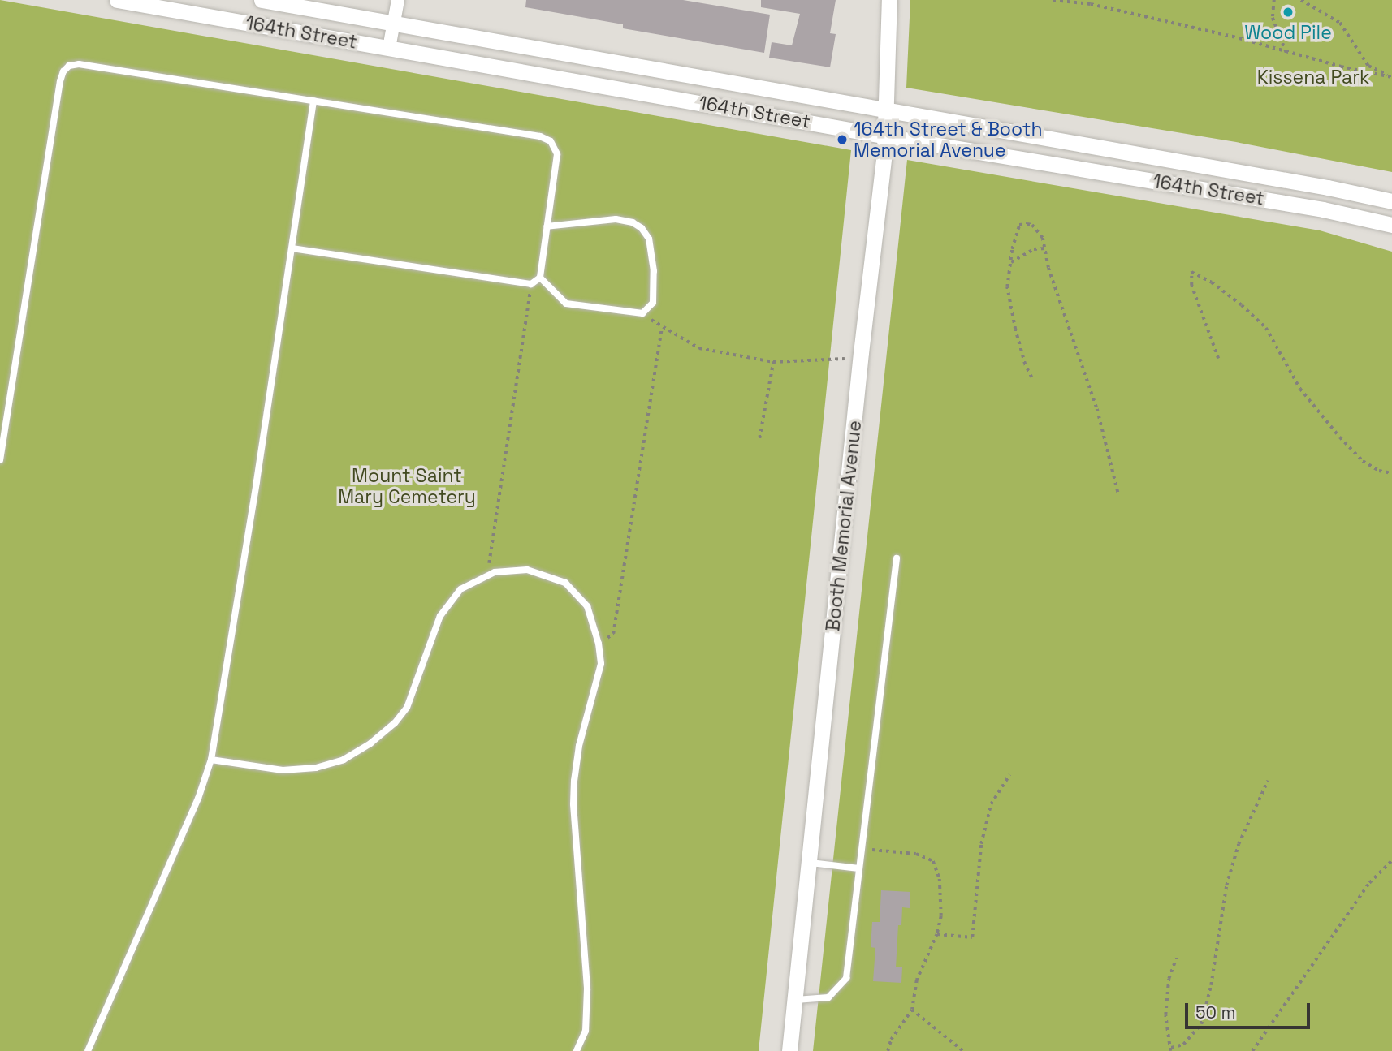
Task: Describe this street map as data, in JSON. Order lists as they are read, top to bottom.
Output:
{
  "streets": {
    "street": ["164th Street", "Booth Memorial Avenue"]
  },
  "crossings": [
    ["164th Street", "Booth Memorial Avenue"]
  ],
  "parks": ["Kissena Park", "Mount Saint Mary Cemetery"],
  "places": ["Wood Pile", "164th Street & Booth Memorial Avenue"],
  "scale_bar": "50 m"
}
